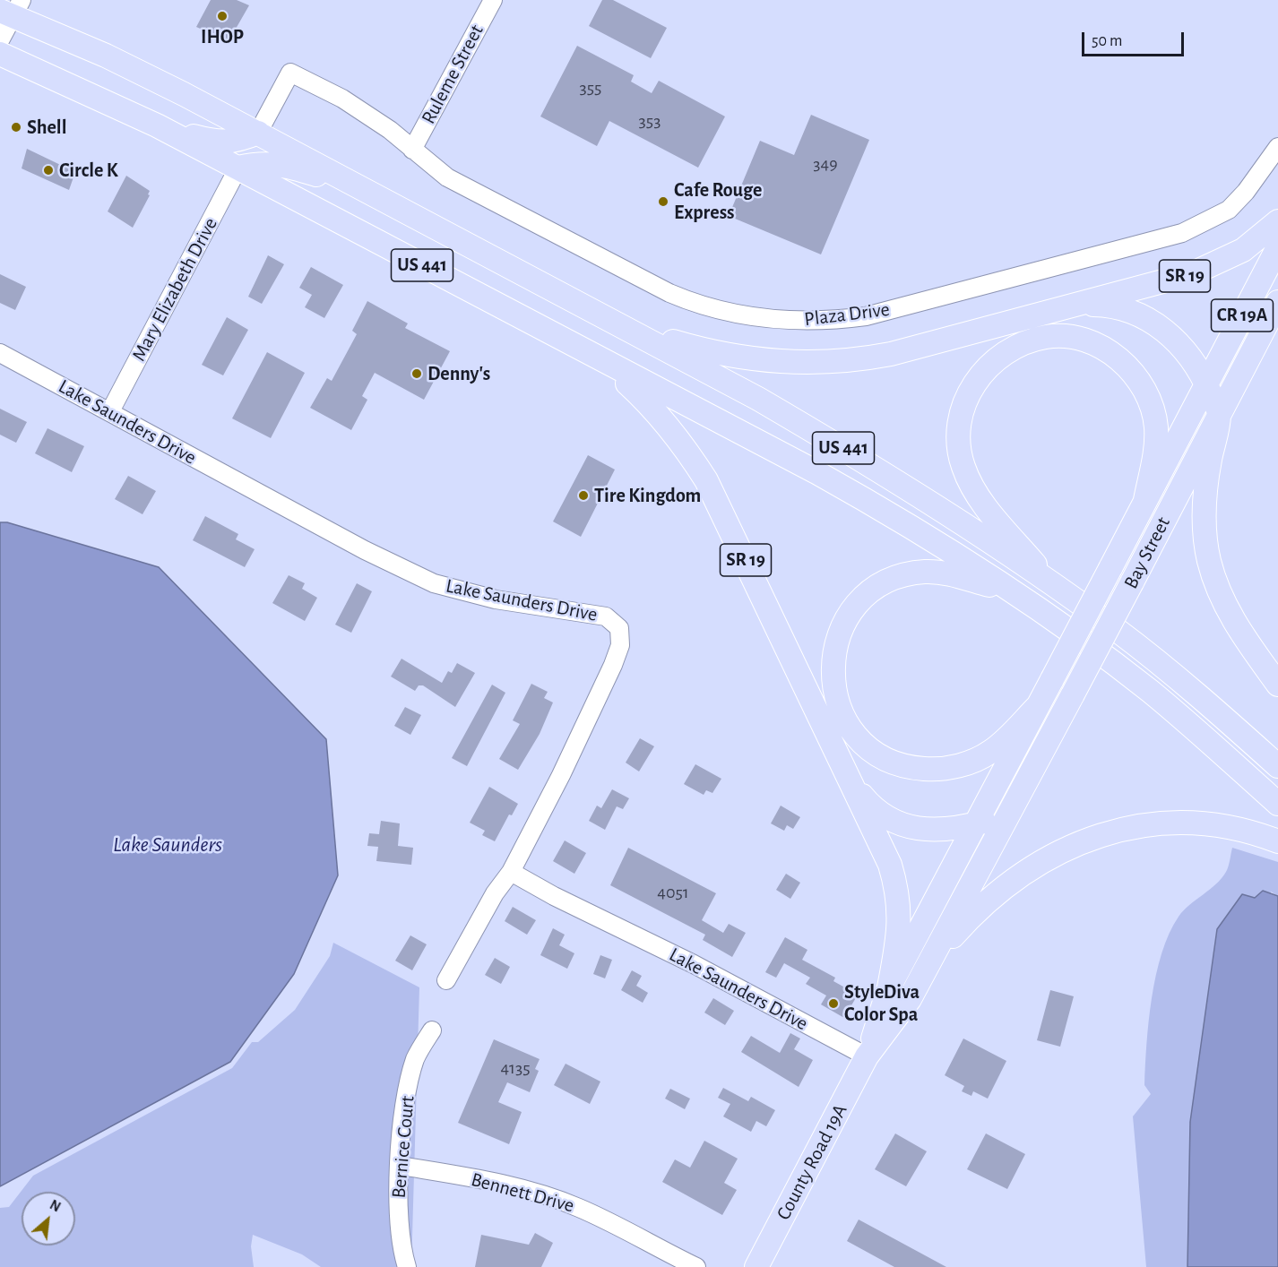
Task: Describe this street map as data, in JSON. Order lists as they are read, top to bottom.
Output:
{
  "streets": {
    "main road": [
      "US 441",
      "SR 19",
      "CR 19A",
      "Bay Street",
      "County Road 19A"
    ],
    "street": [
      "Ruleme Street",
      "Mary Elizabeth Drive",
      "Plaza Drive",
      "Lake Saunders Drive",
      "Bernice Court",
      "Bennett Drive"
    ]
  },
  "crossings": [
    ["Ruleme Street", "Plaza Drive"],
    ["US 441", "SR 19"],
    ["US 441", "Mary Elizabeth Drive"],
    ["SR 19", "CR 19A"],
    ["SR 19", "Bay Street"],
    ["Mary Elizabeth Drive", "Lake Saunders Drive"],
    ["CR 19A", "Lake Saunders Drive"],
    ["CR 19A", "Bay Street"],
    ["CR 19A", "County Road 19A"],
    ["Lake Saunders Drive", "County Road 19A"],
    ["Bernice Court", "Bennett Drive"]
  ],
  "water": ["Lake Saunders"],
  "places": [
    "IHOP",
    "Shell",
    "Circle K",
    "Cafe Rouge Express",
    "Denny's",
    "Tire Kingdom",
    "StyleDiva Color Spa"
  ],
  "house_numbers": [
    "355",
    "353",
    "349",
    "4051",
    "4135"
  ],
  "scale_bar": "50 m",
  "north": "top right"
}
